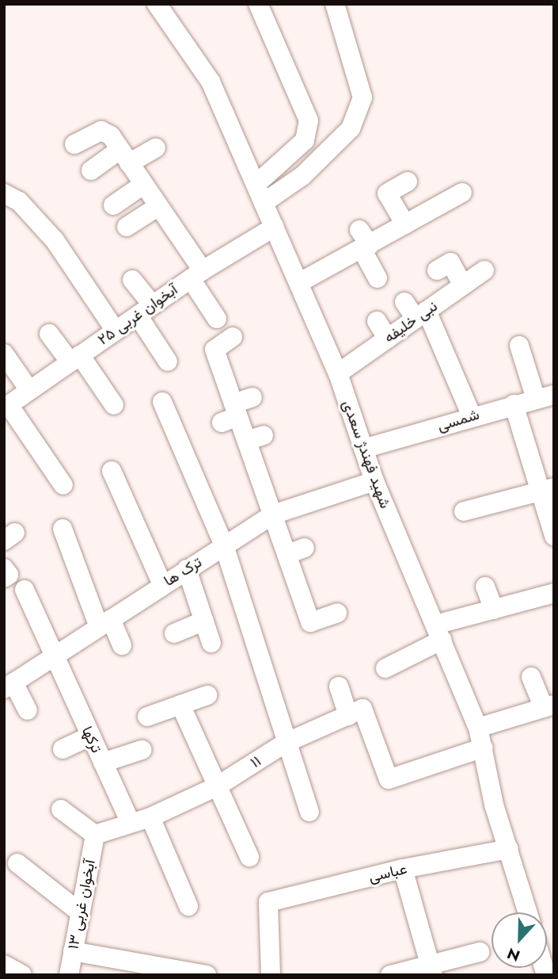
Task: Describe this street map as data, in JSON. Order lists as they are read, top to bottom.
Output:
{
  "streets": {
    "street": [
      "آبخوان غربی ۲۵",
      "نبی خلیفه",
      "شمسی",
      "شهید فهندژ سعدی",
      "ترک ها",
      "ترکها",
      "۱۱",
      "عباسی",
      "آبخوان غربی ۱۳"
    ]
  },
  "crossings": [
    ["آبخوان غربی ۲۵", "شهید فهندژ سعدی"],
    ["نبی خلیفه", "شهید فهندژ سعدی"],
    ["شمسی", "شهید فهندژ سعدی"],
    ["شهید فهندژ سعدی", "ترک ها"],
    ["شهید فهندژ سعدی", "عباسی"],
    ["ترک ها", "ترکها"],
    ["ترکها", "۱۱"],
    ["۱۱", "آبخوان غربی ۱۳"]
  ],
  "north": "bottom"
}
